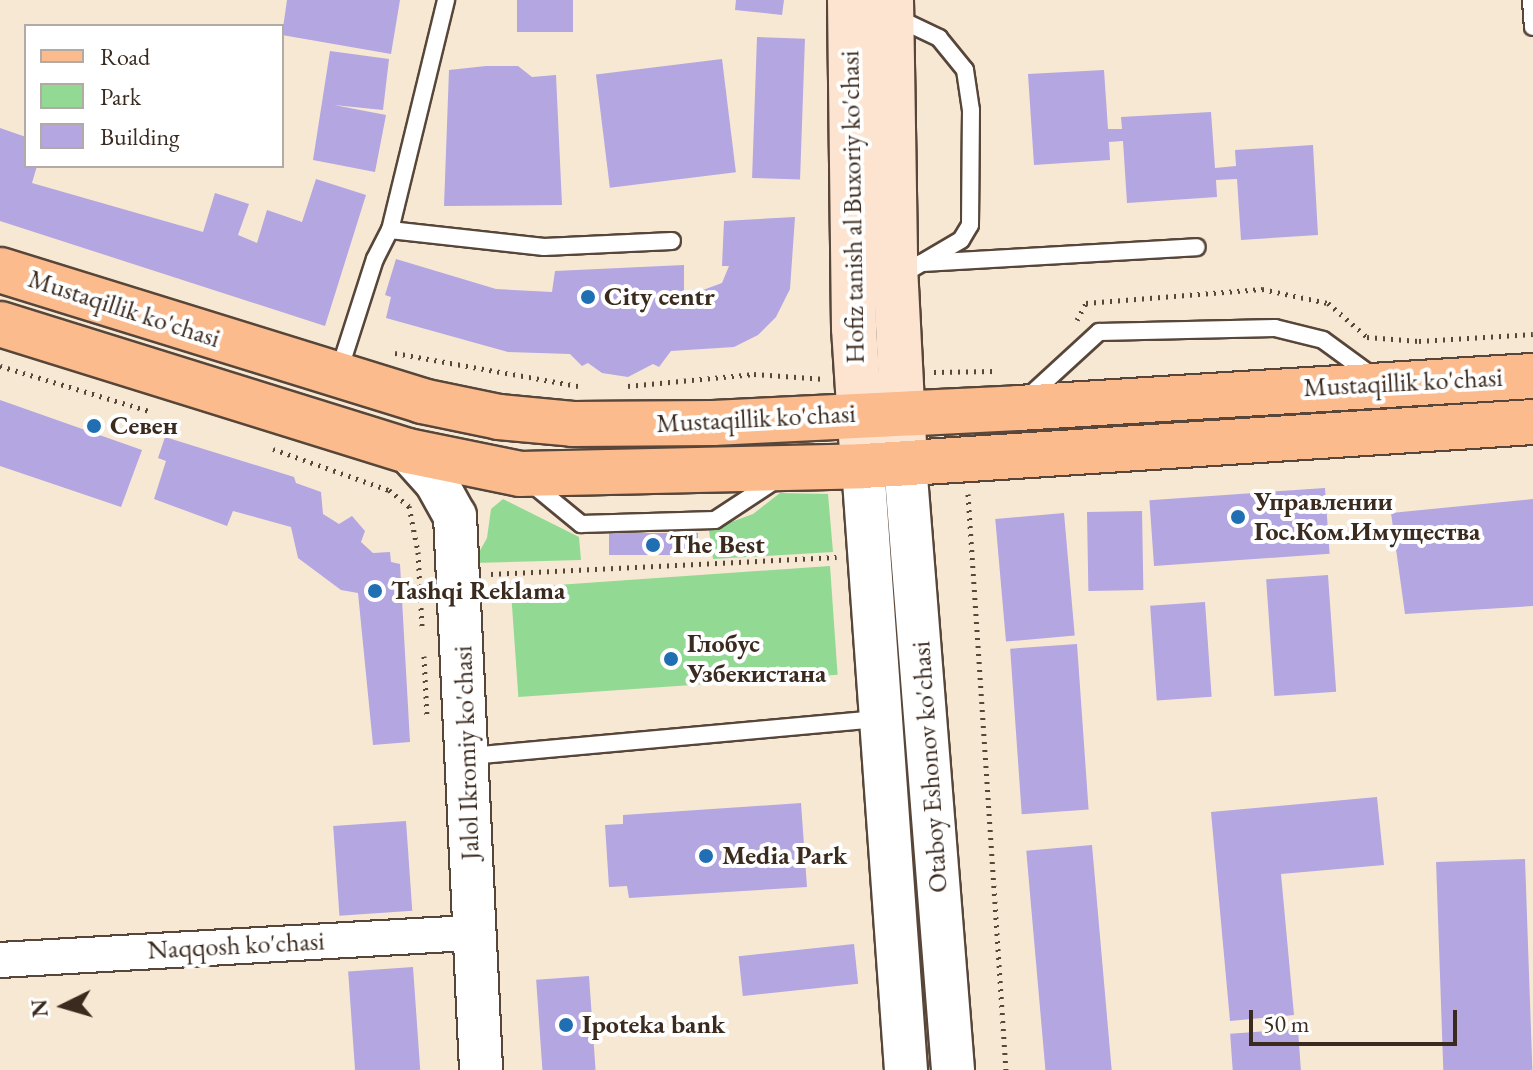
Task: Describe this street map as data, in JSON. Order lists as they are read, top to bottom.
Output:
{
  "streets": {
    "main road": ["Hofiz tanish al Buxoriy ko'chasi", "Mustaqillik ko'chasi"],
    "street": ["Jalol Ikromiy ko'chasi", "Otaboy Eshonov ko'chasi", "Naqqosh ko'chasi"]
  },
  "crossings": [
    ["Hofiz tanish al Buxoriy ko'chasi", "Mustaqillik ko'chasi"],
    ["Hofiz tanish al Buxoriy ko'chasi", "Otaboy Eshonov ko'chasi"],
    ["Mustaqillik ko'chasi", "Jalol Ikromiy ko'chasi"],
    ["Mustaqillik ko'chasi", "Otaboy Eshonov ko'chasi"],
    ["Jalol Ikromiy ko'chasi", "Naqqosh ko'chasi"]
  ],
  "places": [
    "City centr",
    "Севен",
    "Управлении Гос.Ком.Имущества",
    "The Best",
    "Tashqi Reklama",
    "Глобус Узбекистана",
    "Media Park",
    "Ipoteka bank"
  ],
  "legend": ["Road", "Park", "Building"],
  "scale_bar": "50 m",
  "north": "left"
}
